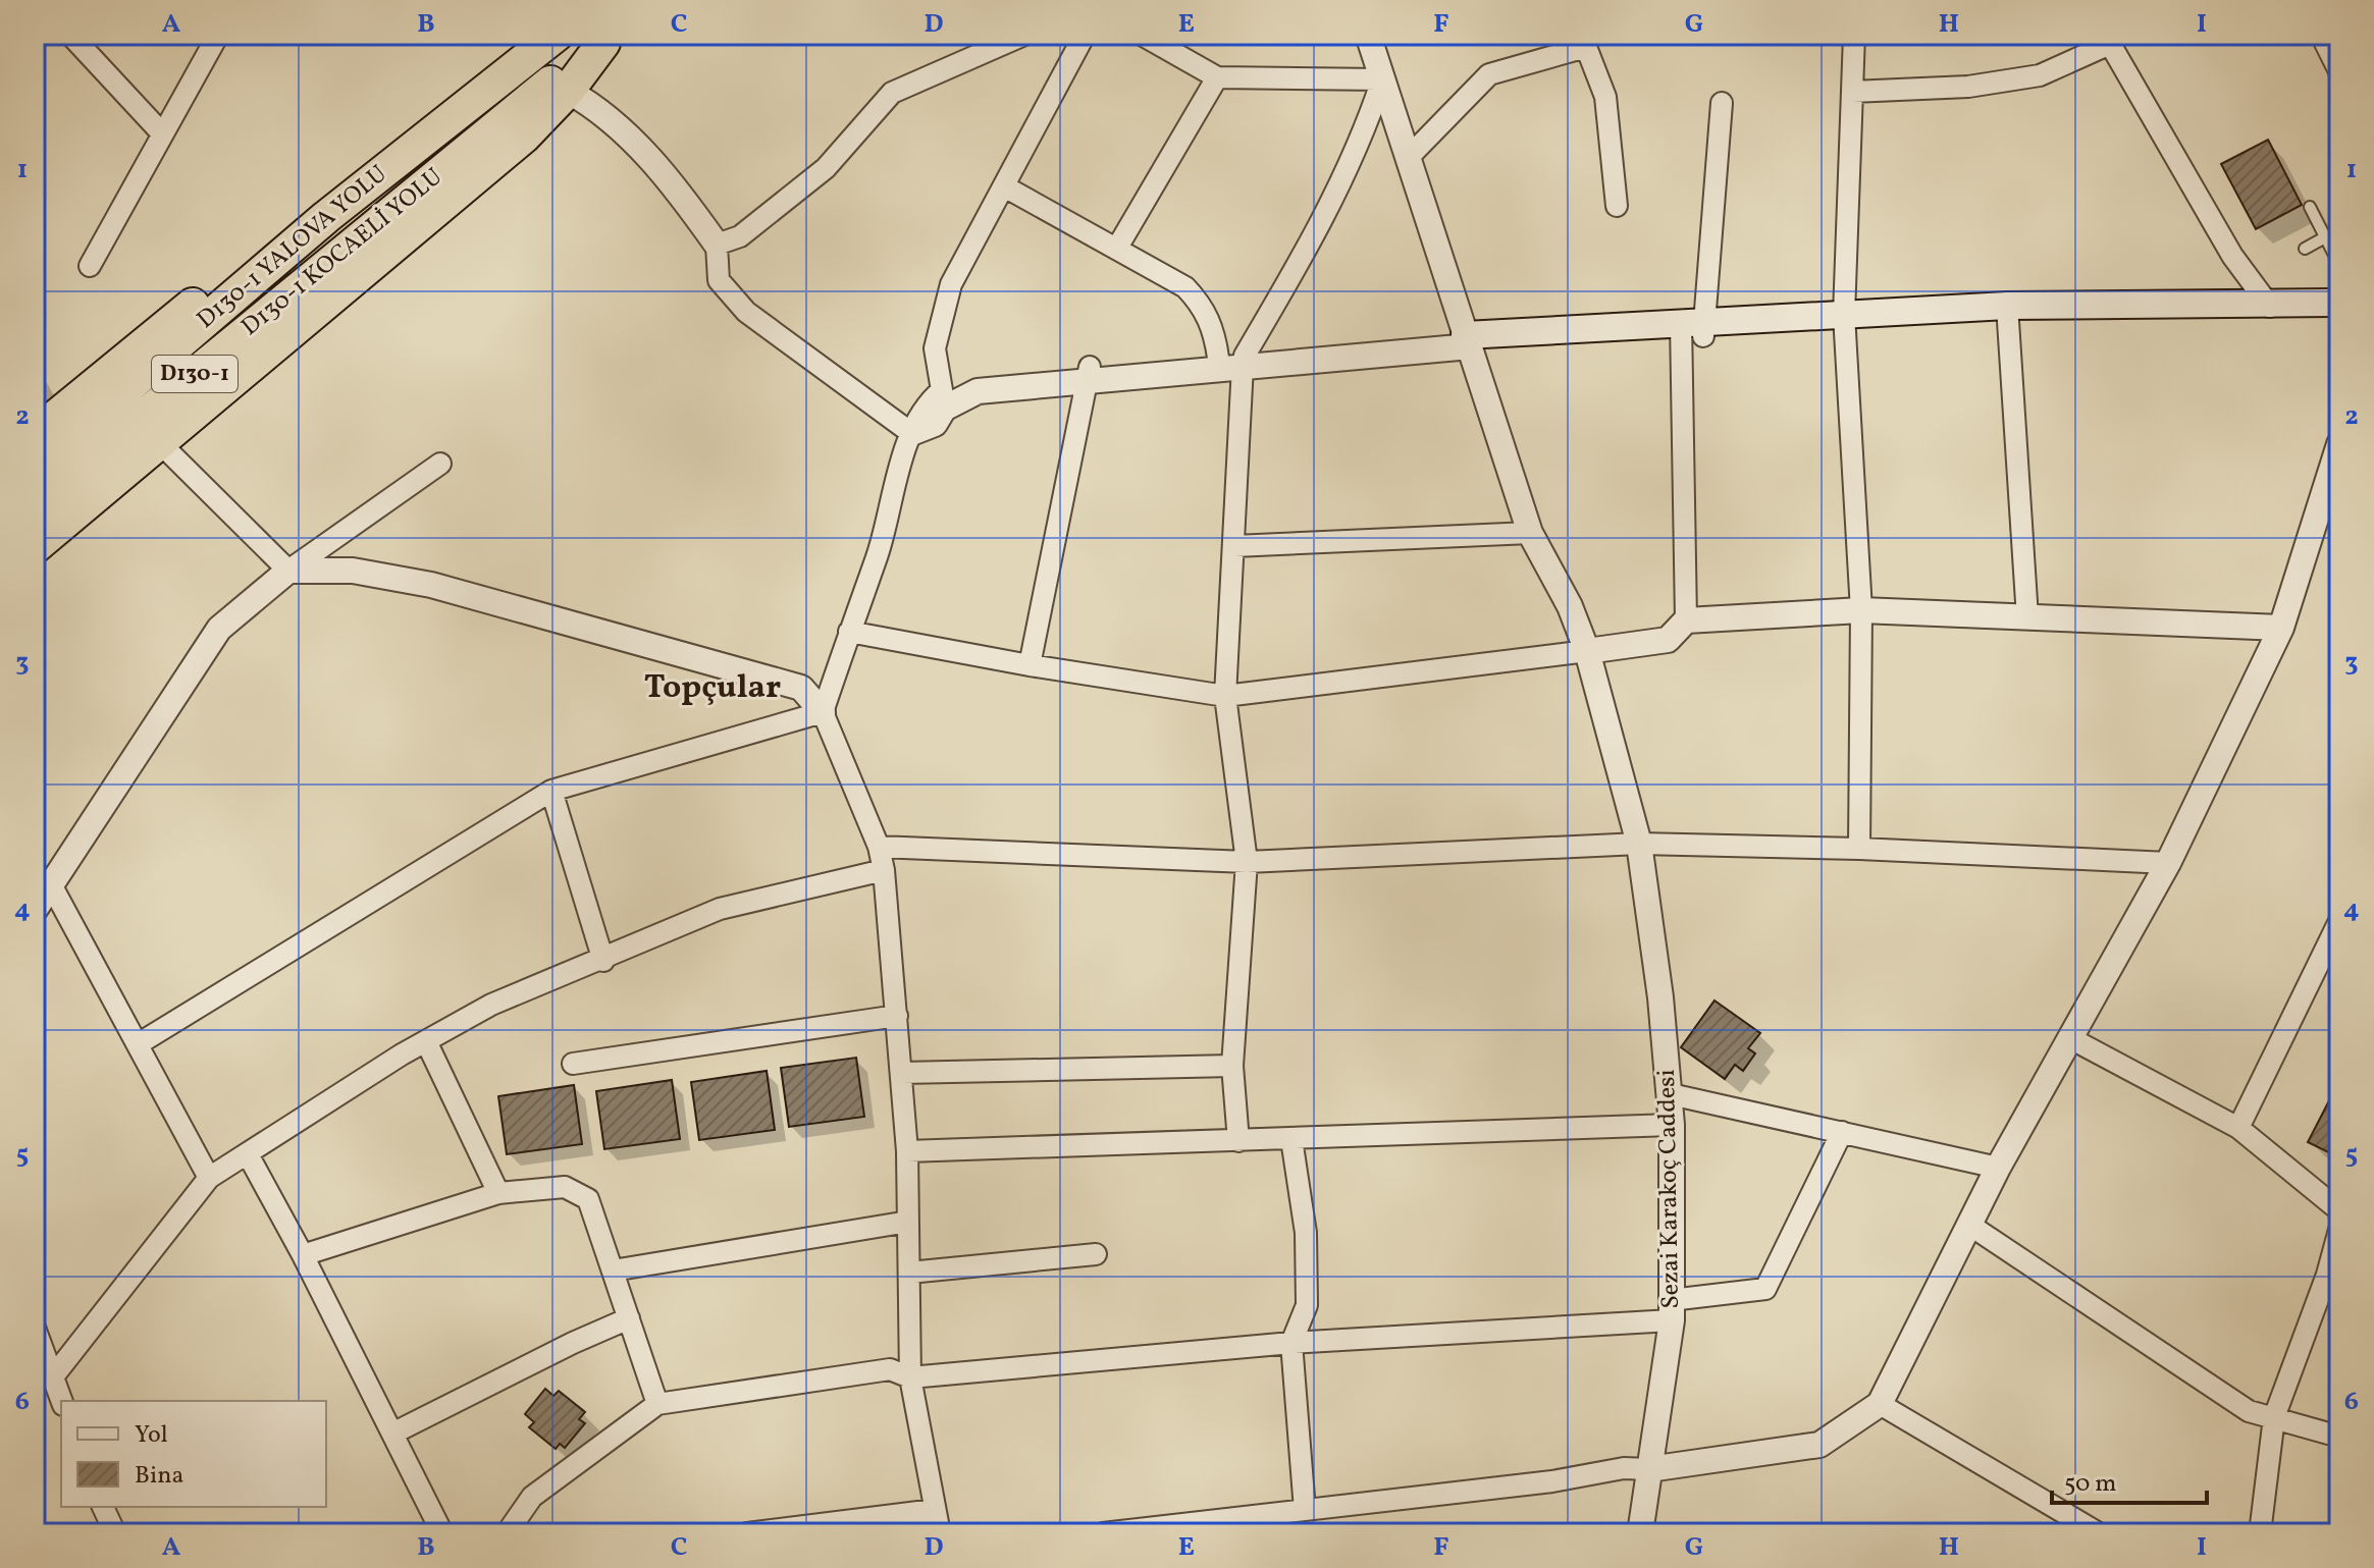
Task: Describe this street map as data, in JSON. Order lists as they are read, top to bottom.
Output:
{
  "streets": {
    "highway": ["D130-1 YALOVA YOLU", "D130-1 KOCAELİ YOLU", "D130-1"],
    "street": ["Sezai Karakoç Caddesi"]
  },
  "districts": ["Topçular"],
  "legend": ["Yol", "Bina"],
  "scale_bar": "50 m",
  "grid": {
    "columns": [
      "A",
      "B",
      "C",
      "D",
      "E",
      "F",
      "G",
      "H",
      "I"
    ],
    "rows": [
      "1",
      "2",
      "3",
      "4",
      "5",
      "6"
    ]
  }
}
